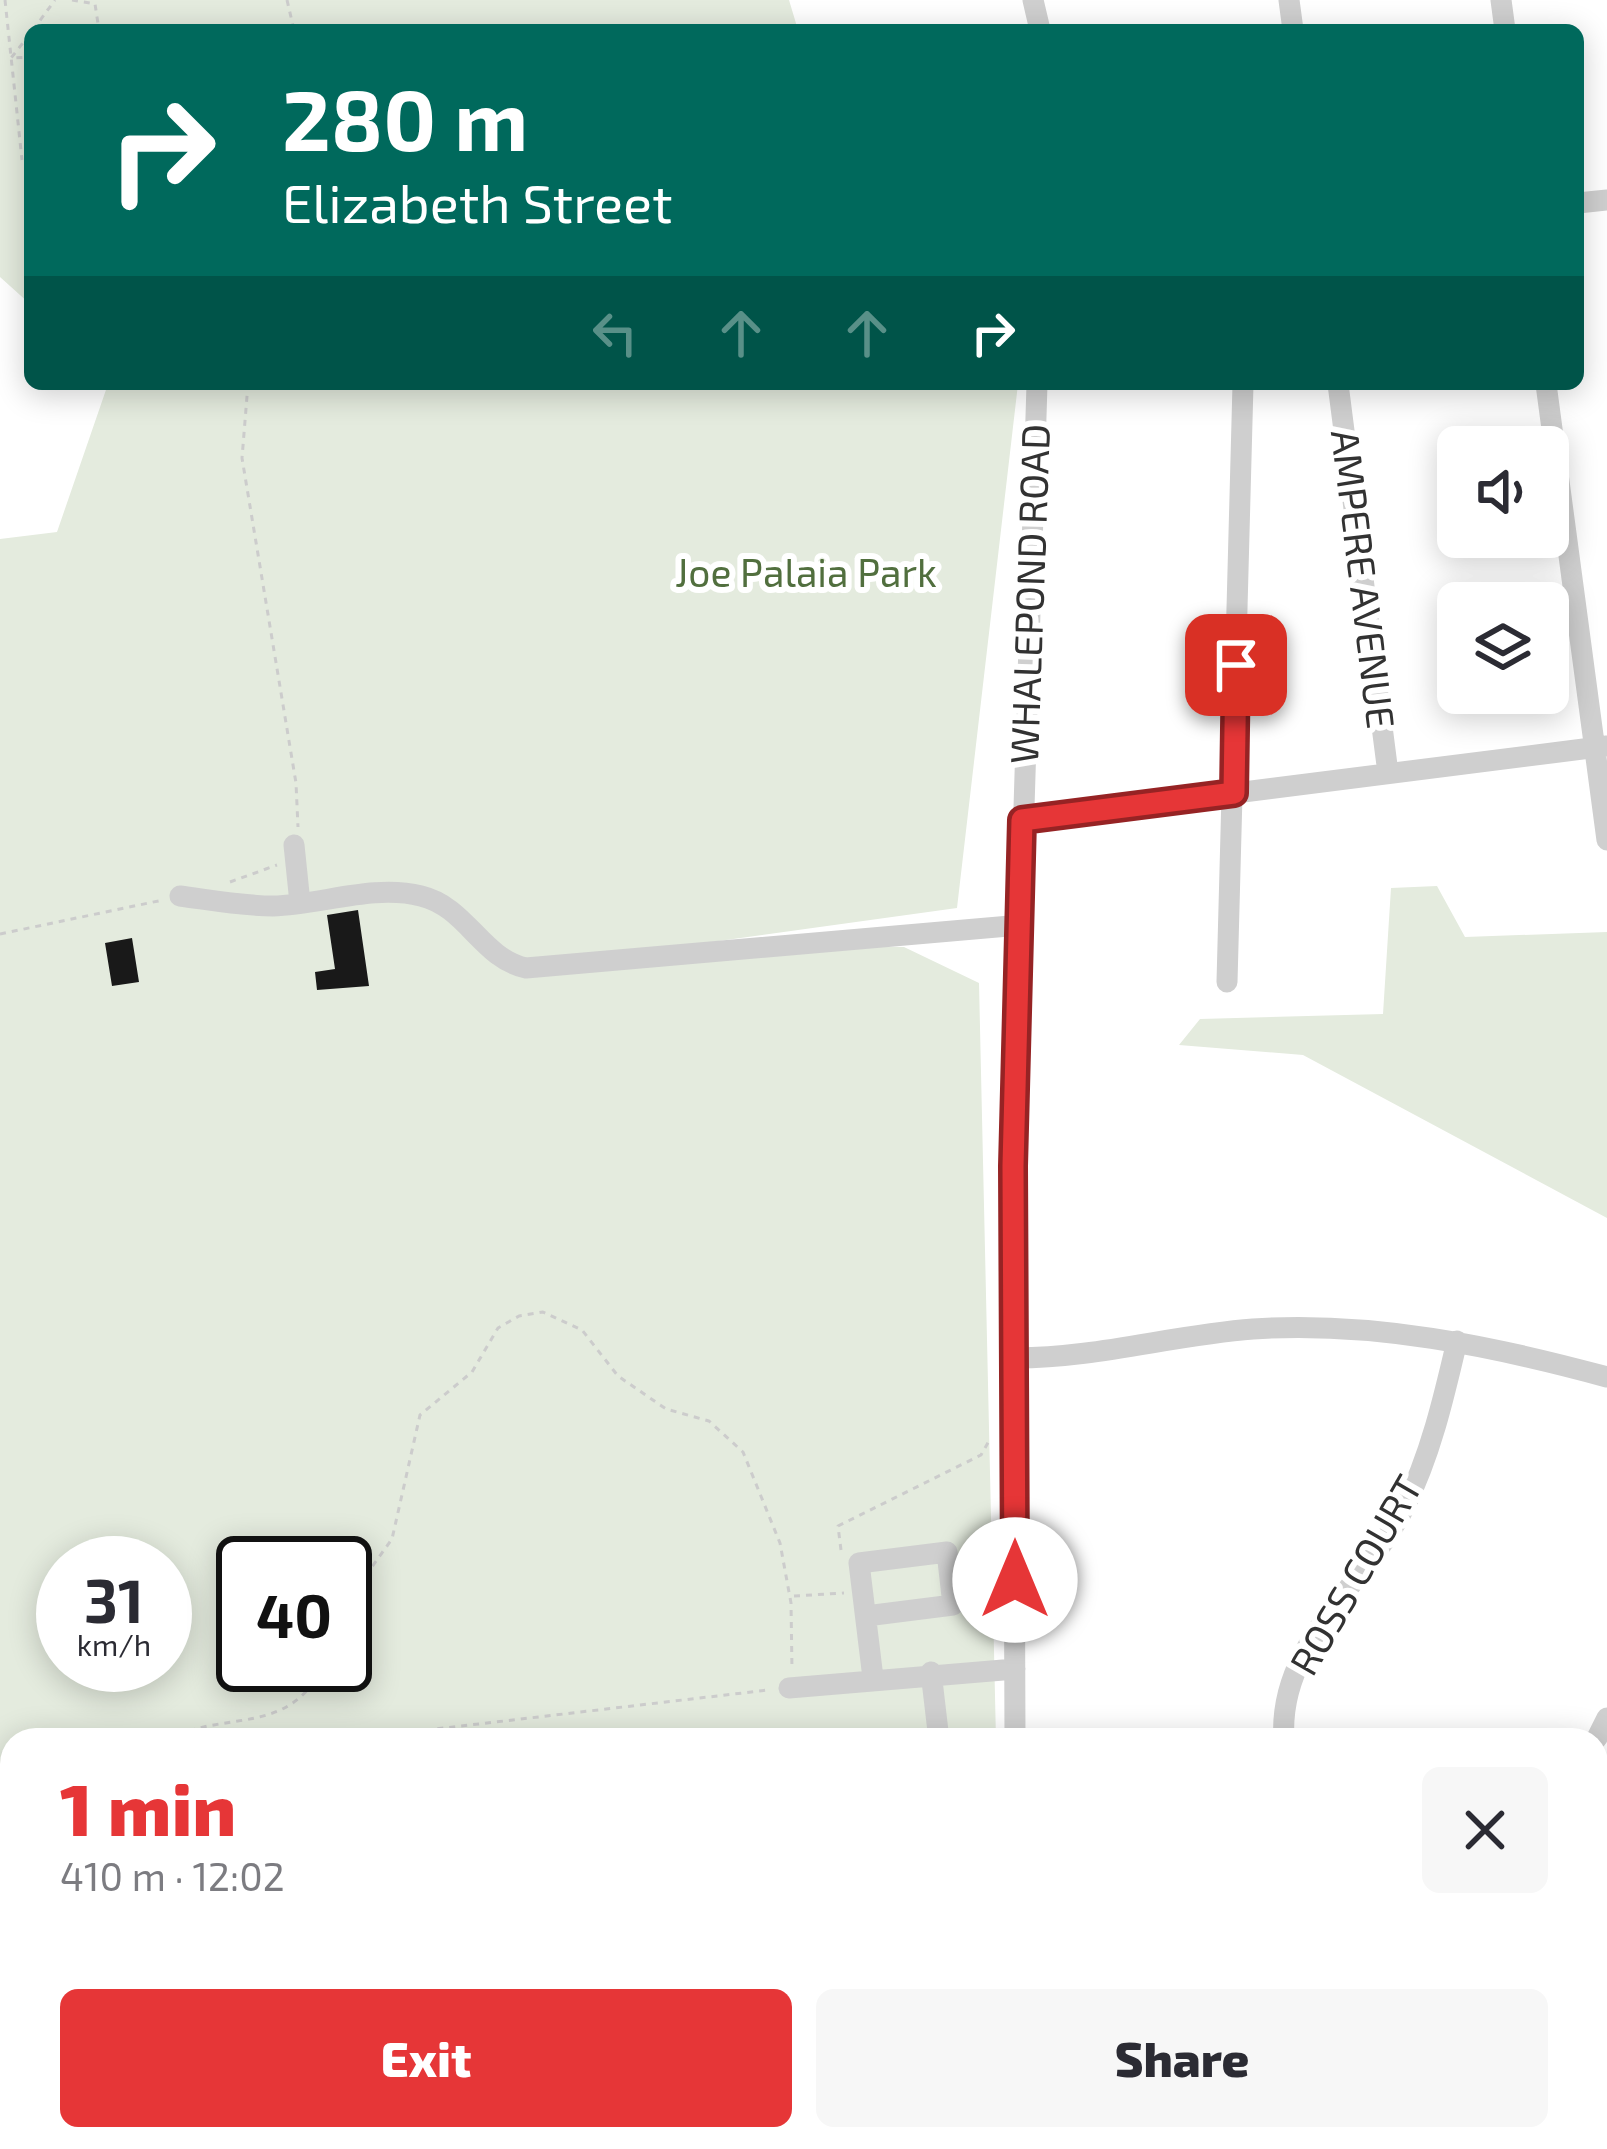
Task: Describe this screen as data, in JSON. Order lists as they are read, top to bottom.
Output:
{
  "streets": {
    "street": ["AMPERE AVENUE", "WHALEPOND ROAD", "ROSS COURT"]
  },
  "parks": ["Joe Palaia Park"],
  "page": {
    "turn": ["280 m", "Elizabeth Street"],
    "speed": "31 km/h",
    "limit": "40",
    "heading": ["1 min", "410 m · 12:02"],
    "buttons": ["Exit", "Share"]
  }
}
